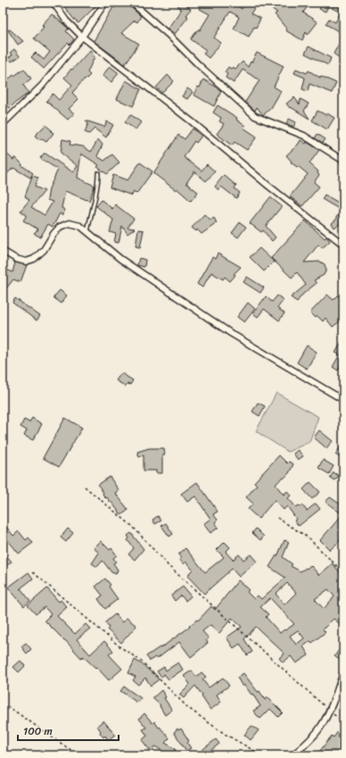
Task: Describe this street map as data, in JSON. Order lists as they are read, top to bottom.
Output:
{
  "scale_bar": "100 m"
}
